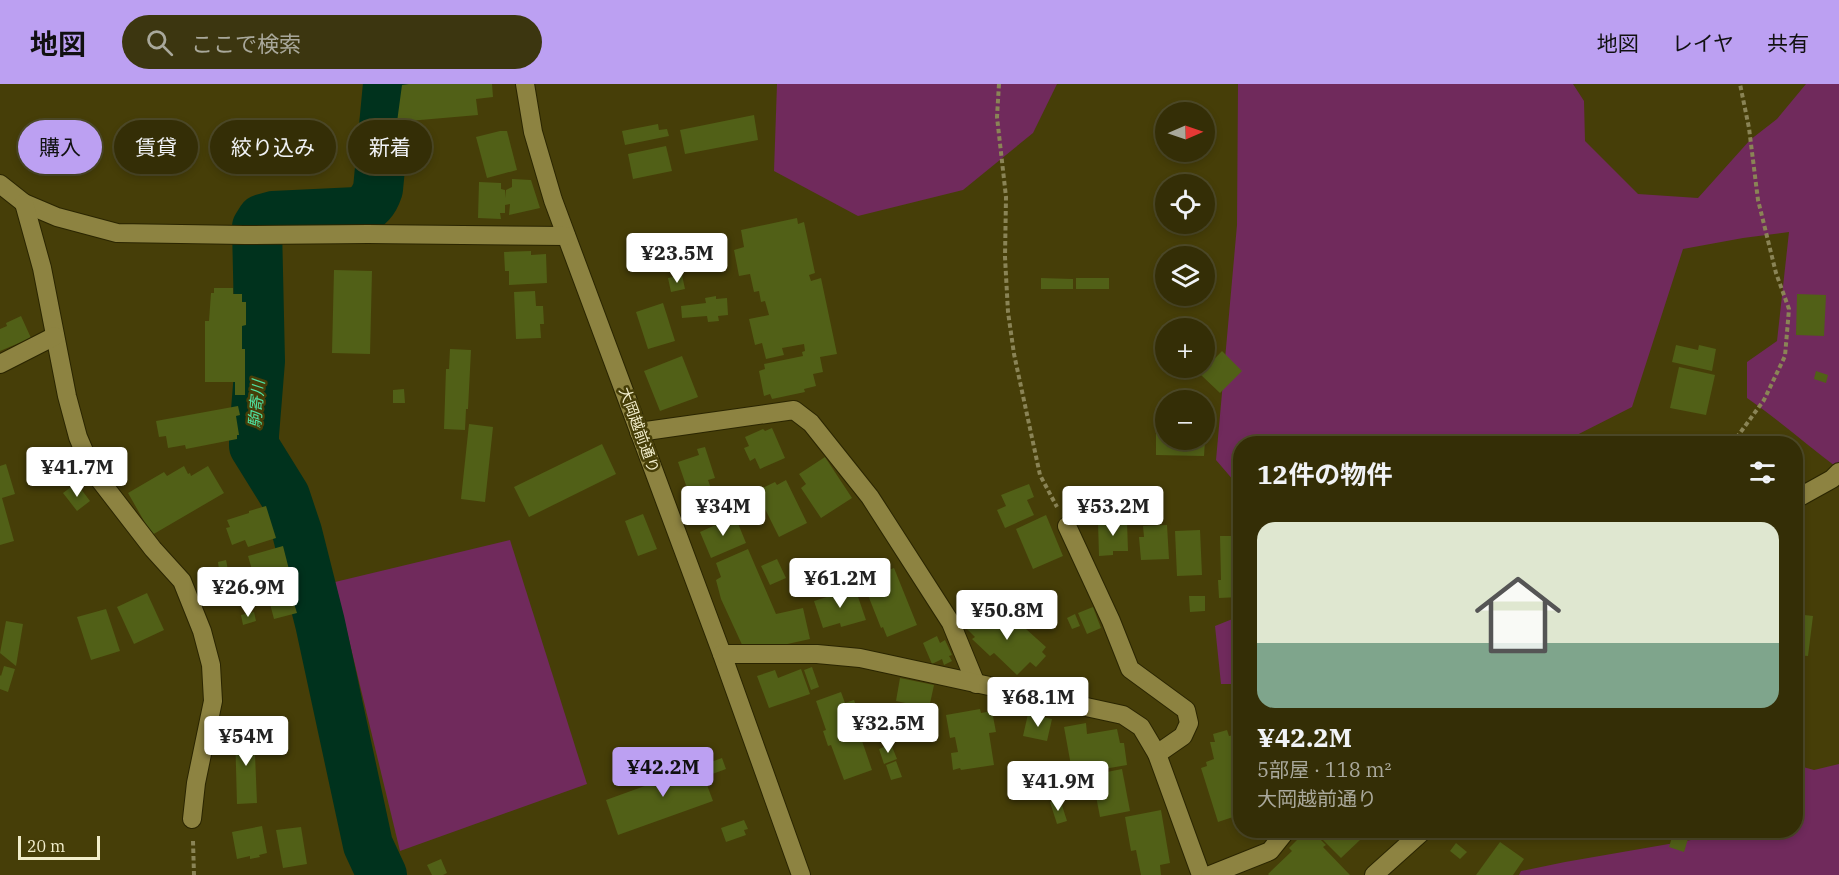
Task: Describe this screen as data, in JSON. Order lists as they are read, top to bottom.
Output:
{
  "streets": {
    "street": ["大岡越前通り"]
  },
  "water": ["駒寄川"],
  "scale_bar": "20 m",
  "north": "right",
  "page": {
    "header": "地図",
    "search": "ここで検索",
    "nav": ["地図", "レイヤ", "共有"],
    "map_buttons": ["+", "−"],
    "chip": [
      "購入",
      "賃貸",
      "絞り込み",
      "新着"
    ],
    "price": [
      "¥23.5M",
      "¥41.7M",
      "¥34M",
      "¥53.2M",
      "¥61.2M",
      "¥26.9M",
      "¥50.8M",
      "¥68.1M",
      "¥32.5M",
      "¥54M",
      "¥42.2M",
      "¥41.9M"
    ],
    "heading": "12件の物件",
    "list": [
      {
        "name": "¥42.2M",
        "note": "5部屋 · 118 m² · 大岡越前通り"
      }
    ],
    "scale": "20 m"
  }
}
